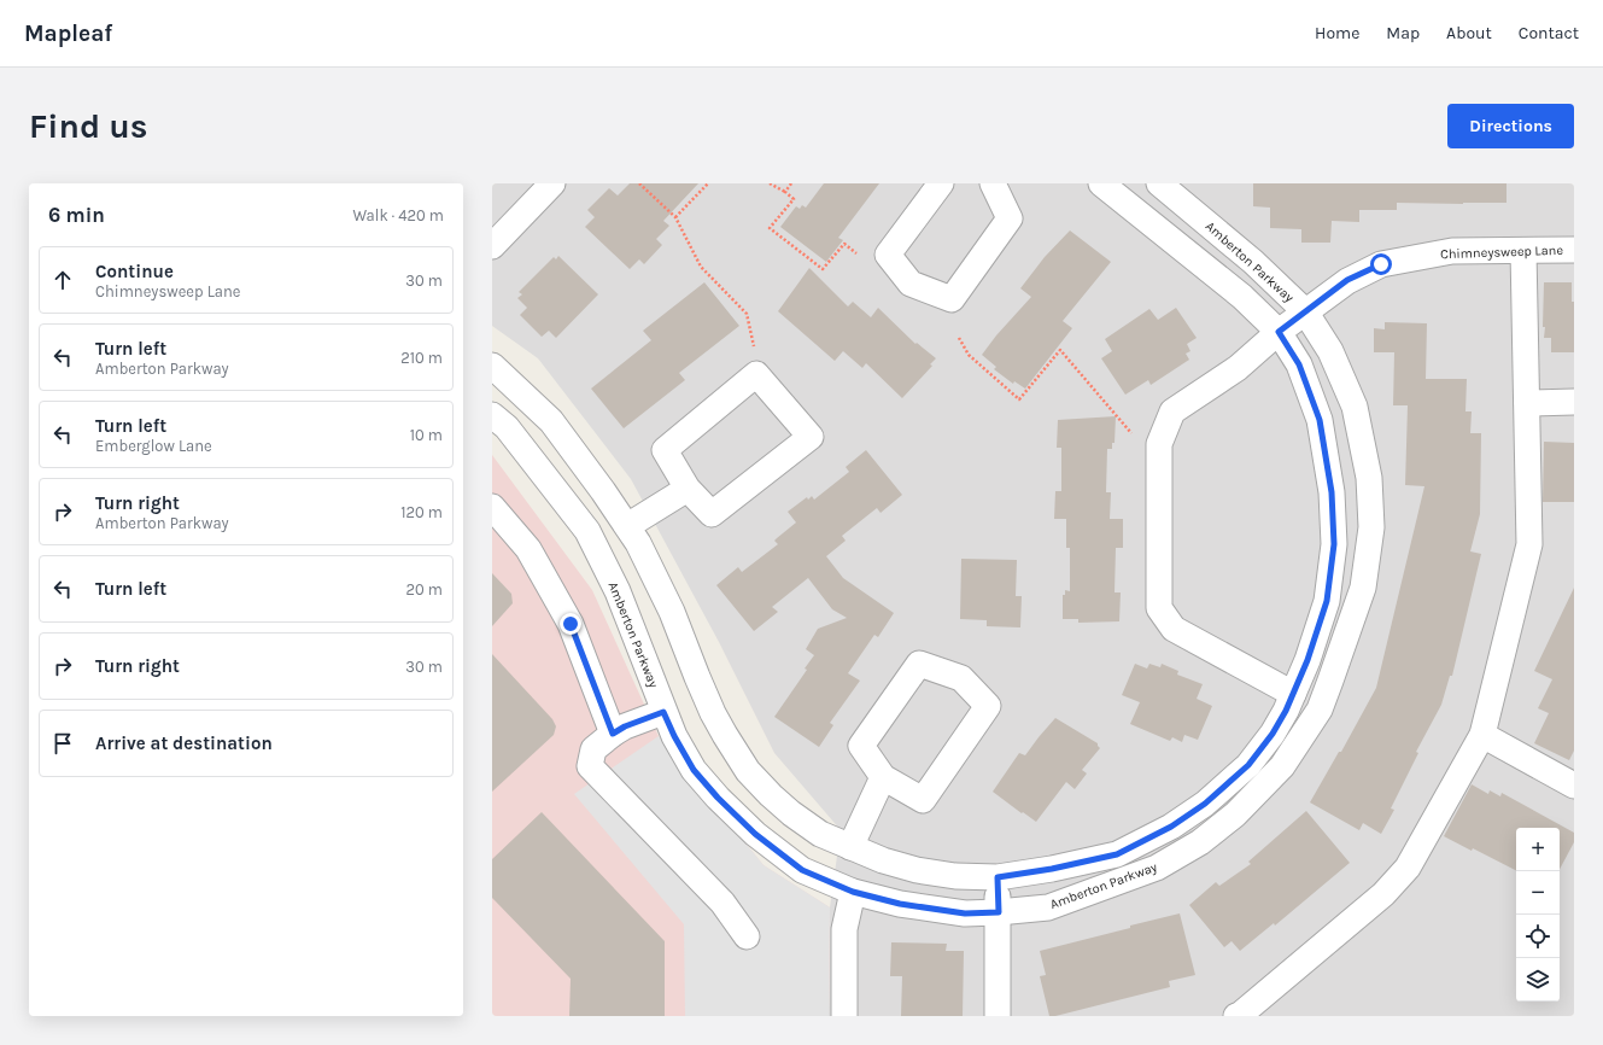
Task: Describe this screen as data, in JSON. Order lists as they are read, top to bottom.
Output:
{
  "streets": {
    "street": ["Chimneysweep Lane", "Amberton Parkway"]
  },
  "crossings": [
    ["Chimneysweep Lane", "Amberton Parkway"]
  ],
  "page": {
    "header": "Mapleaf",
    "nav": [
      "Home",
      "Map",
      "About",
      "Contact"
    ],
    "buttons": "Directions",
    "title": "Find us",
    "heading": ["6 min", "Walk · 420 m"],
    "list": [
      ["Continue", "Chimneysweep Lane", "30 m"],
      ["Turn left", "Amberton Parkway", "210 m"],
      ["Turn left", "Emberglow Lane", "10 m"],
      ["Turn right", "Amberton Parkway", "120 m"],
      ["Turn left", "20 m"],
      ["Turn right", "30 m"],
      "Arrive at destination"
    ],
    "map_buttons": ["+", "−"]
  }
}
